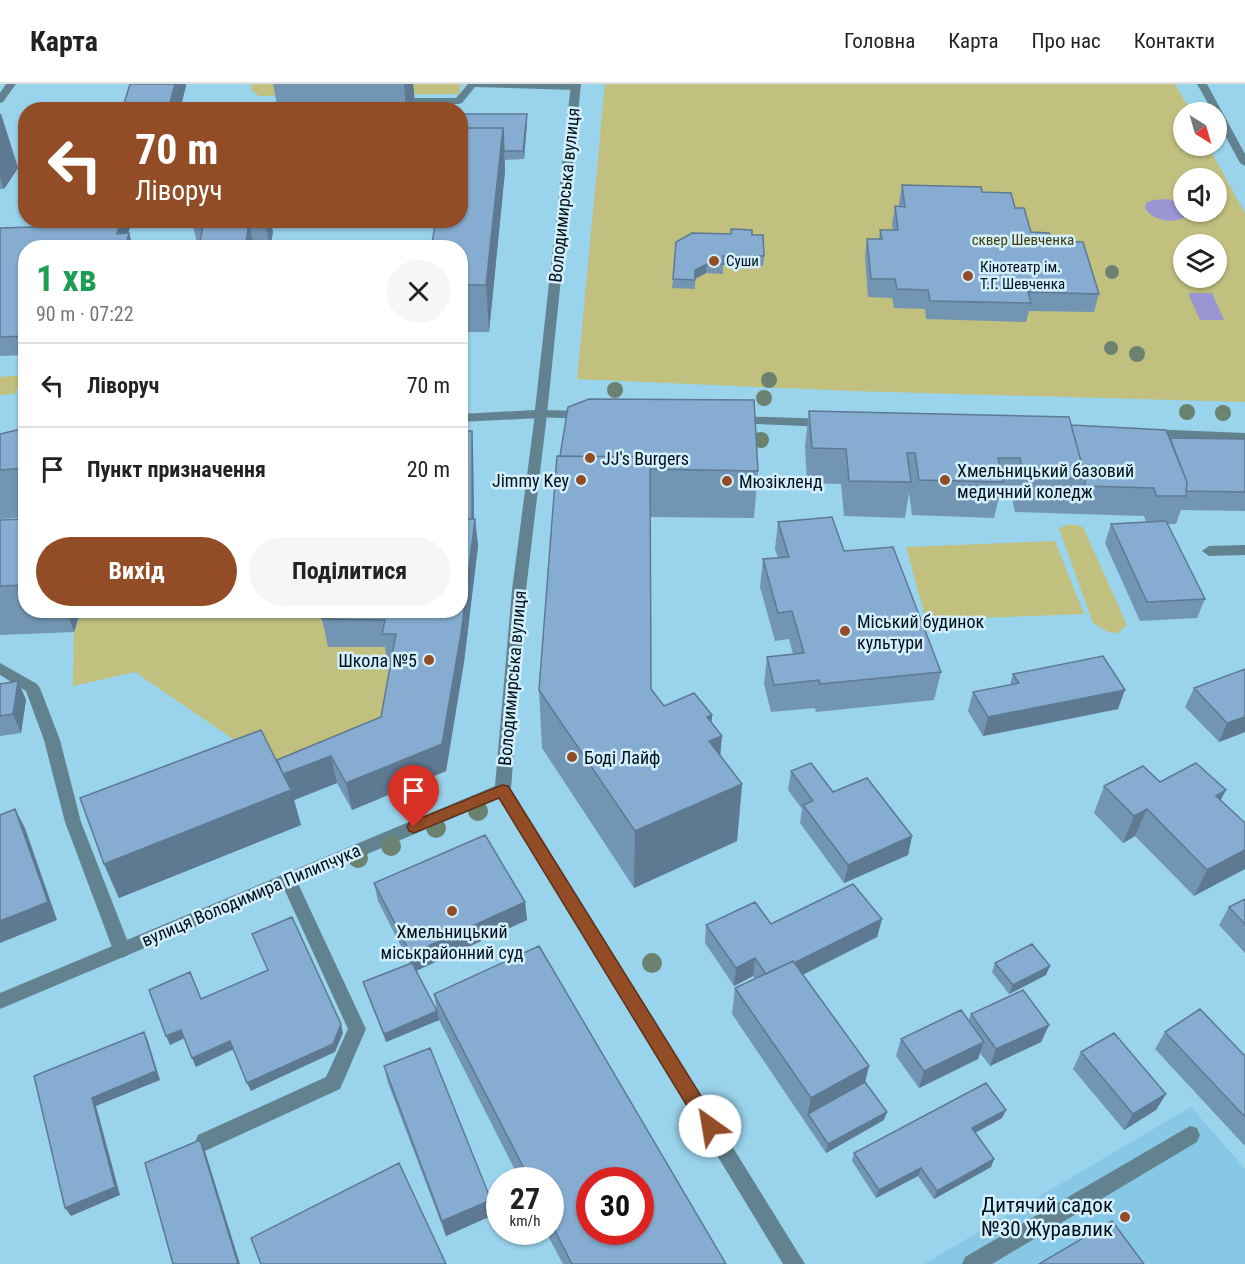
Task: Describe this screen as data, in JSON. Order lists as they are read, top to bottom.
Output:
{
  "streets": {
    "street": ["Володимирська вулиця", "вулиця Володимира Пилипчука"]
  },
  "crossings": [
    ["Володимирська вулиця", "вулиця Володимира Пилипчука"]
  ],
  "parks": ["сквер Шевченка"],
  "places": [
    "Суши",
    "Кінотеатр ім. Т.Г. Шевченка",
    "JJ's Burgers",
    "Jimmy Key",
    "Хмельницький базовий медичний коледж",
    "Мюзікленд",
    "Міський будинок культури",
    "Школа №5",
    "Боді Лайф",
    "Хмельницький міськрайонний суд",
    "Дитячий садок №30 Журавлик"
  ],
  "north": "bottom right",
  "page": {
    "header": "Карта",
    "nav": [
      "Головна",
      "Карта",
      "Про нас",
      "Контакти"
    ],
    "turn": ["70 m", "Ліворуч"],
    "heading": ["1 хв", "90 m · 07:22"],
    "list": [
      {
        "name": "Ліворуч",
        "value": "70 m"
      },
      {
        "name": "Пункт призначення",
        "value": "20 m"
      }
    ],
    "buttons": ["Вихід", "Поділитися"],
    "speed": "27 km/h",
    "limit": "30"
  }
}
